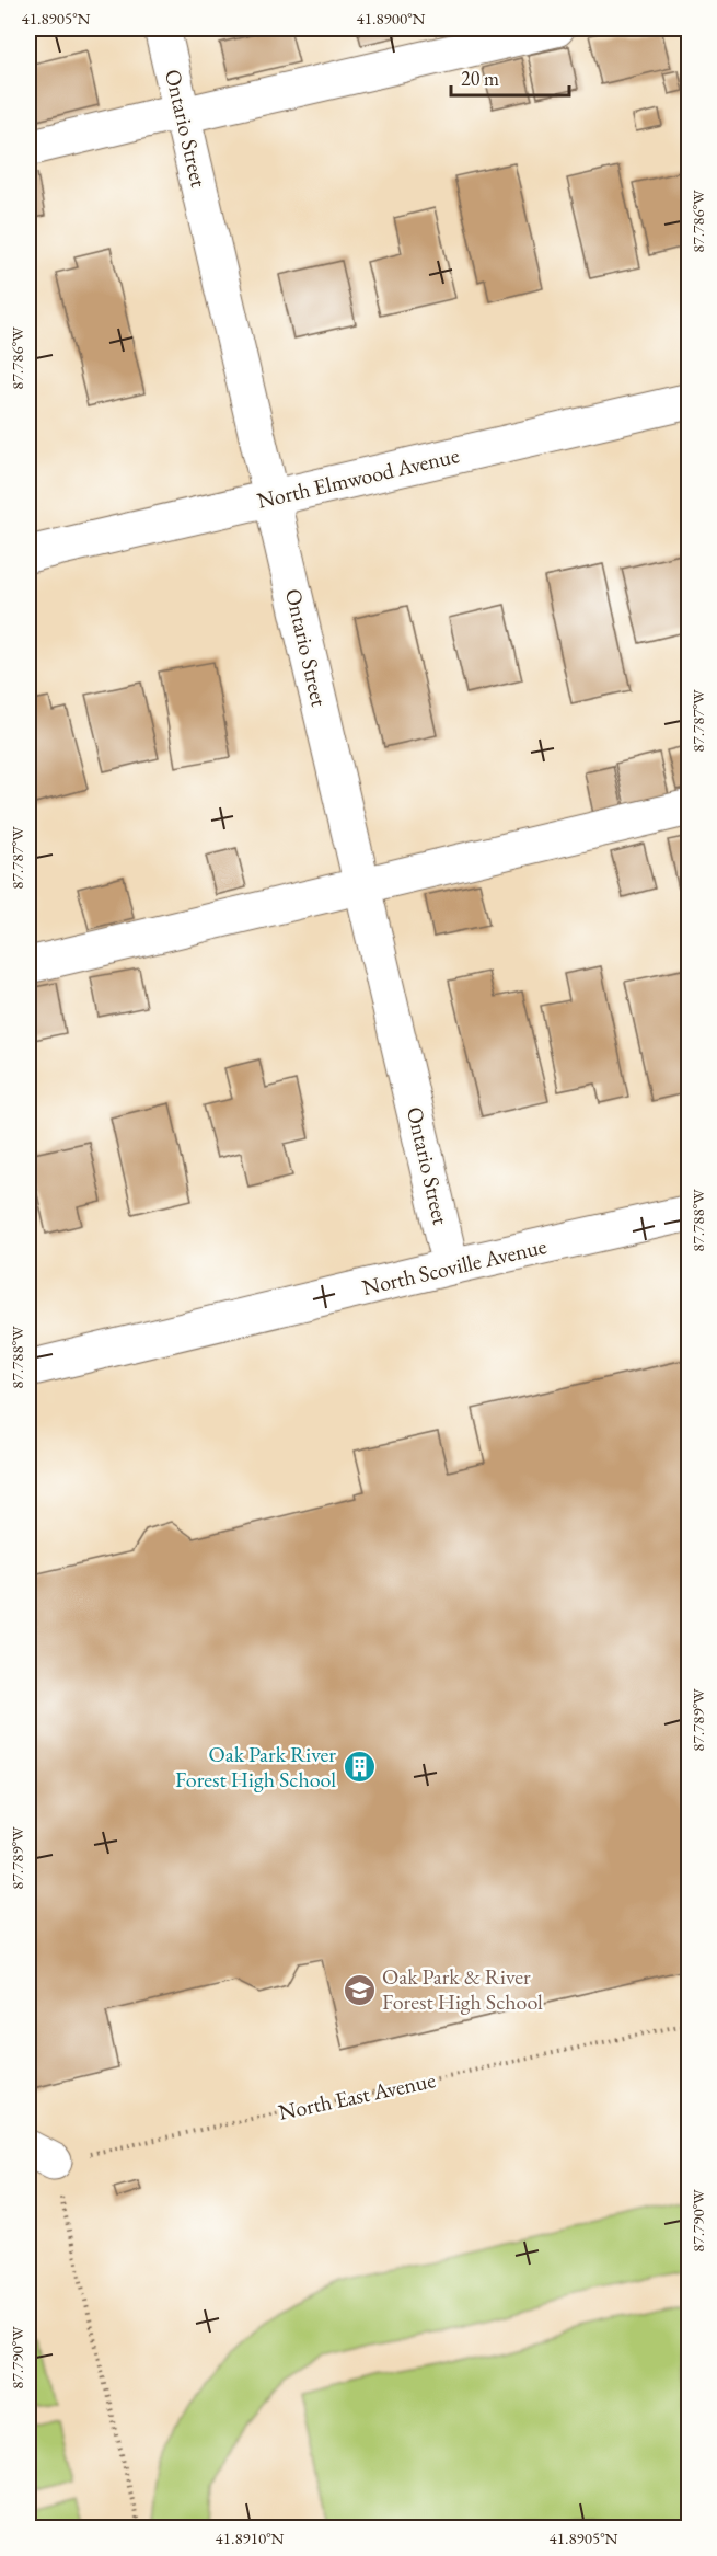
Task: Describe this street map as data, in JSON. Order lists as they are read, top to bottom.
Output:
{
  "streets": {
    "street": ["Ontario Street", "North Elmwood Avenue", "North Scoville Avenue"],
    "path": ["North East Avenue"]
  },
  "crossings": [
    ["Ontario Street", "North Elmwood Avenue"],
    ["Ontario Street", "North Scoville Avenue"]
  ],
  "places": {
    "building": ["Oak Park River Forest High School"],
    "school or university": ["Oak Park & River Forest High School"]
  },
  "scale_bar": "20 m",
  "coordinates": [
    "41.8905°N",
    "41.8900°N",
    "87.786°W",
    "87.787°W",
    "87.788°W",
    "87.789°W",
    "87.790°W",
    "41.8910°N"
  ]
}
